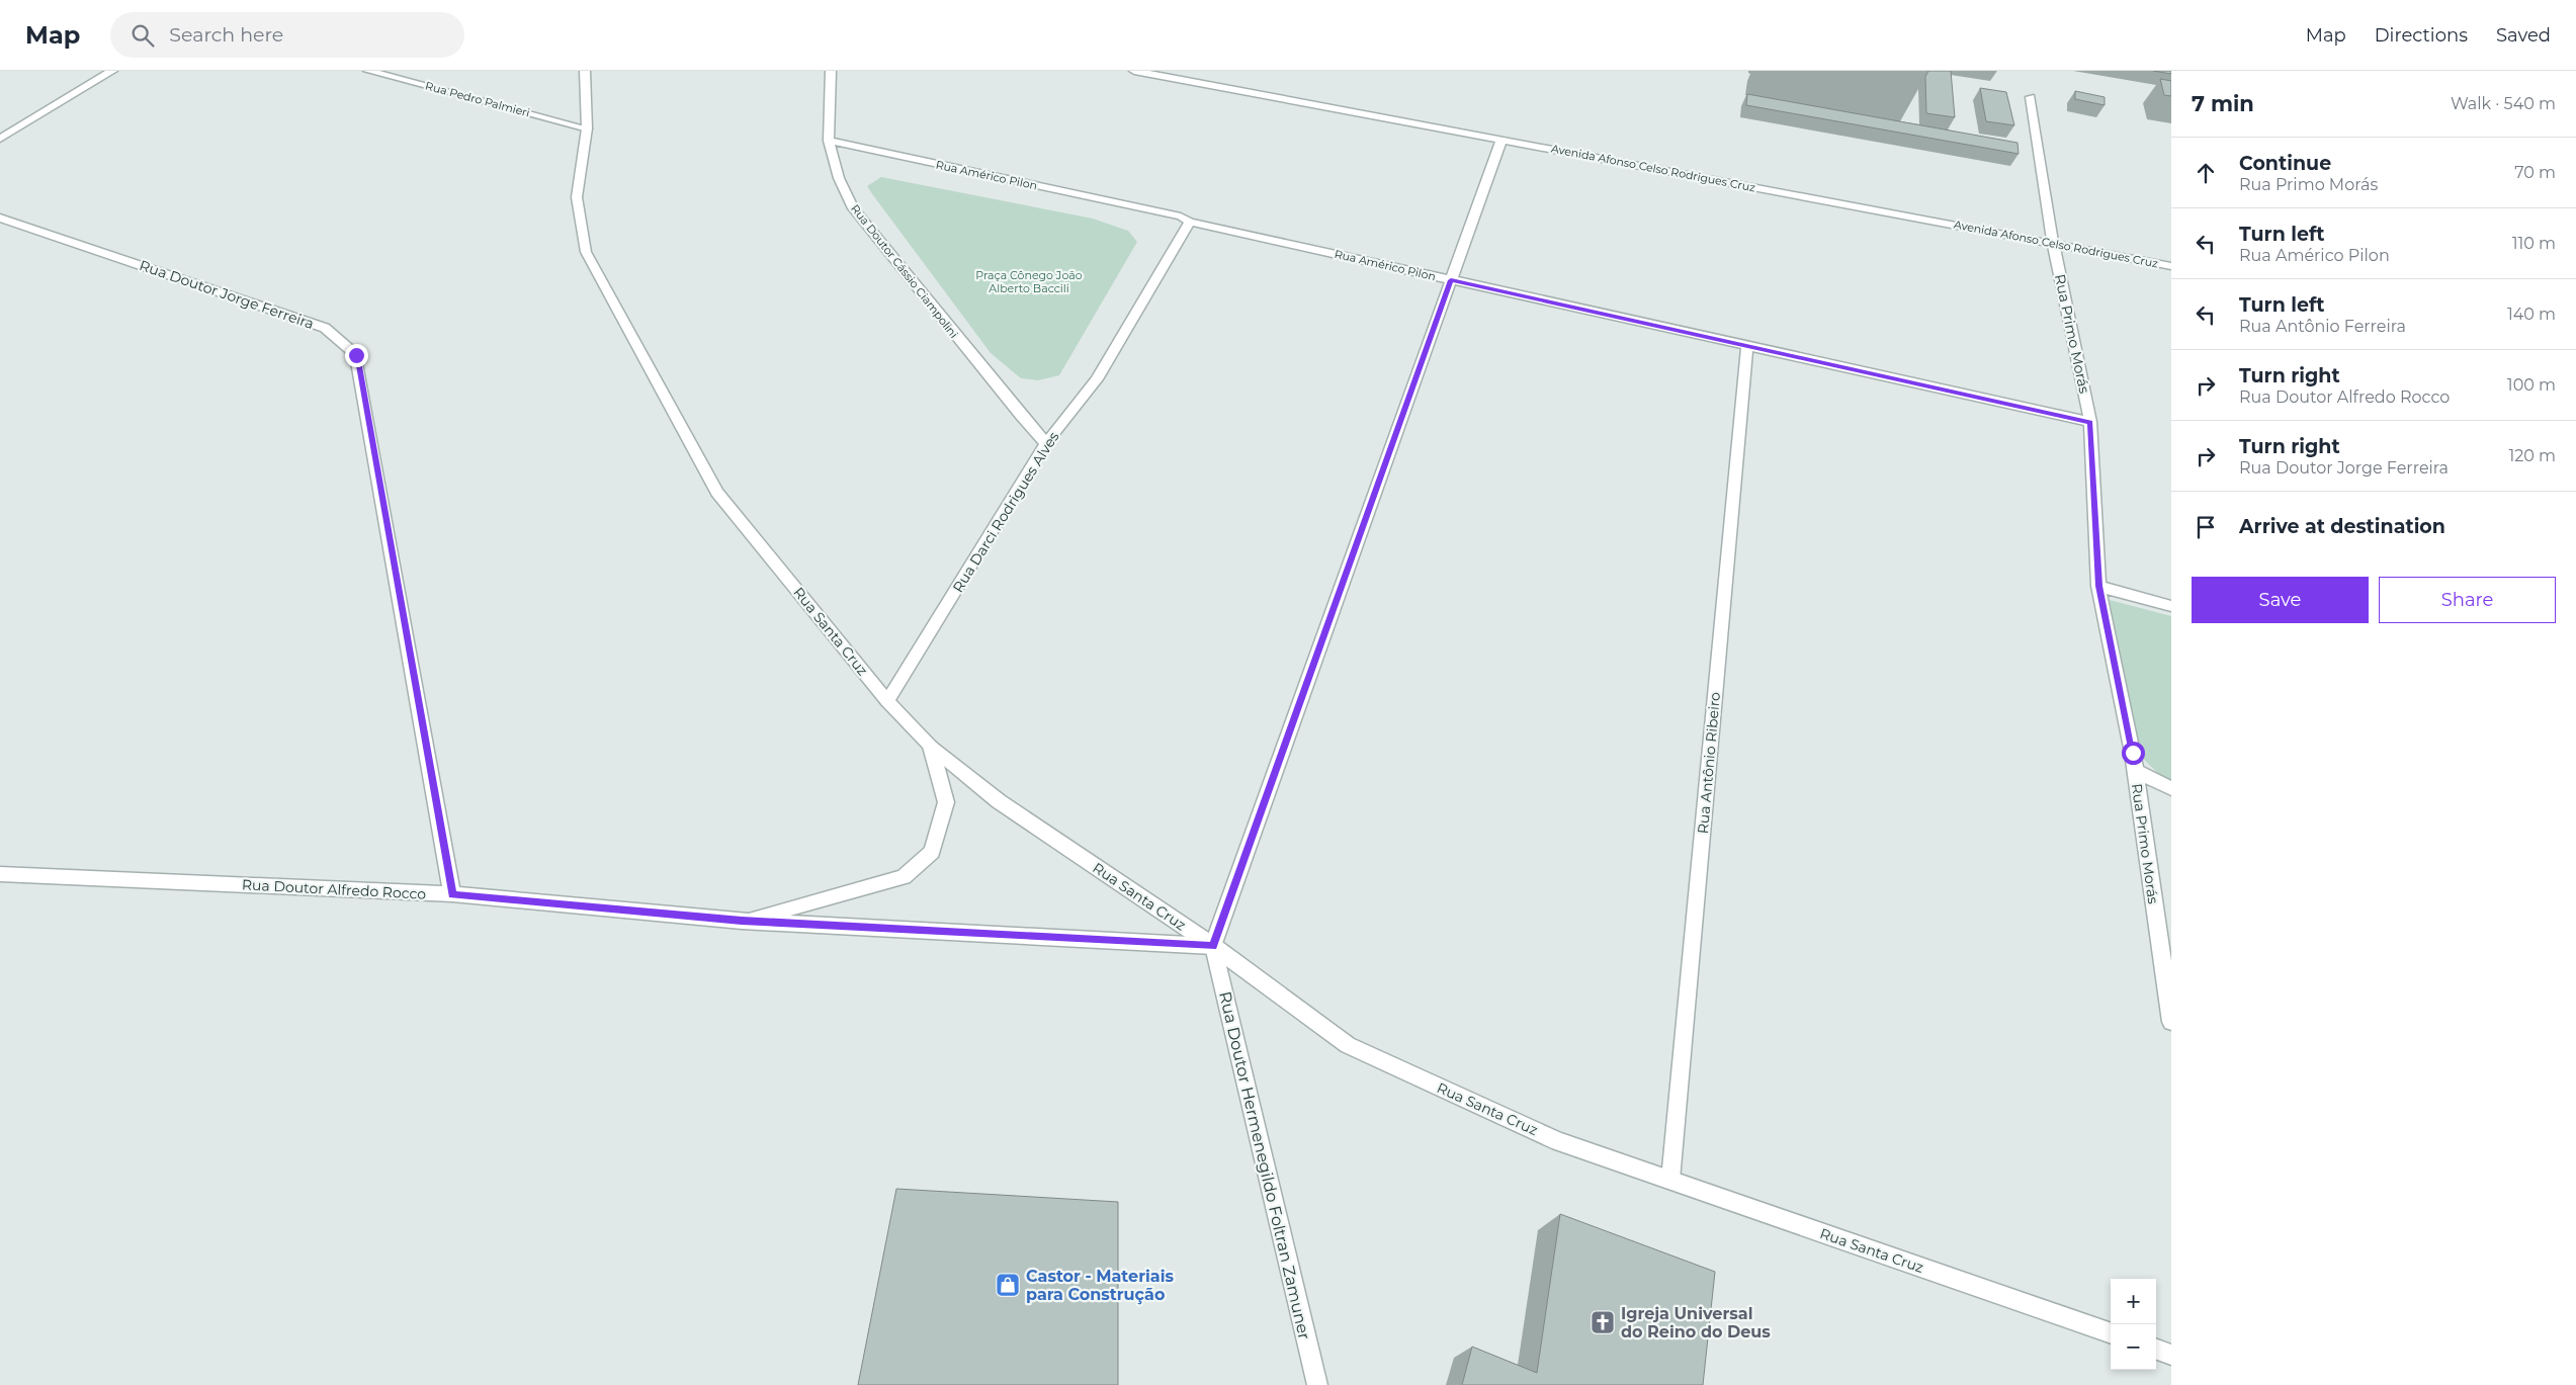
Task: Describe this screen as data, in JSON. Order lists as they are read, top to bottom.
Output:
{
  "streets": {
    "street": [
      "Rua Pedro Palmieri",
      "Avenida Afonso Celso Rodrigues Cruz",
      "Rua Américo Pilon",
      "Rua Doutor Cássio Ciampolini",
      "Rua Doutor Jorge Ferreira",
      "Rua Primo Morás",
      "Rua Darci Rodrigues Alves",
      "Rua Santa Cruz",
      "Rua Antônio Ribeiro",
      "Rua Doutor Alfredo Rocco",
      "Rua Doutor Hermenegildo Foltran Zamuner"
    ]
  },
  "crossings": [
    ["Rua Pedro Palmieri", "Rua Santa Cruz"],
    ["Avenida Afonso Celso Rodrigues Cruz", "Rua Primo Morás"],
    ["Rua Américo Pilon", "Rua Doutor Cássio Ciampolini"],
    ["Rua Américo Pilon", "Rua Primo Morás"],
    ["Rua Américo Pilon", "Rua Darci Rodrigues Alves"],
    ["Rua Américo Pilon", "Rua Antônio Ribeiro"],
    ["Rua Doutor Cássio Ciampolini", "Rua Darci Rodrigues Alves"],
    ["Rua Doutor Jorge Ferreira", "Rua Doutor Alfredo Rocco"],
    ["Rua Darci Rodrigues Alves", "Rua Santa Cruz"],
    ["Rua Santa Cruz", "Rua Antônio Ribeiro"],
    ["Rua Santa Cruz", "Rua Doutor Alfredo Rocco"],
    ["Rua Santa Cruz", "Rua Doutor Hermenegildo Foltran Zamuner"],
    ["Rua Doutor Alfredo Rocco", "Rua Doutor Hermenegildo Foltran Zamuner"]
  ],
  "parks": ["Praça Cônego João Alberto Baccili"],
  "places": {
    "shop": ["Castor - Materiais para Construção"],
    "church": ["Igreja Universal do Reino do Deus"]
  },
  "page": {
    "header": "Map",
    "search": "Search here",
    "nav": ["Map", "Directions", "Saved"],
    "heading": ["7 min", "Walk · 540 m"],
    "list": [
      ["Continue", "Rua Primo Morás", "70 m"],
      ["Turn left", "Rua Américo Pilon", "110 m"],
      ["Turn left", "Rua Antônio Ferreira", "140 m"],
      ["Turn right", "Rua Doutor Alfredo Rocco", "100 m"],
      ["Turn right", "Rua Doutor Jorge Ferreira", "120 m"],
      "Arrive at destination"
    ],
    "buttons": ["Save", "Share"],
    "map_buttons": ["+", "−"]
  }
}
